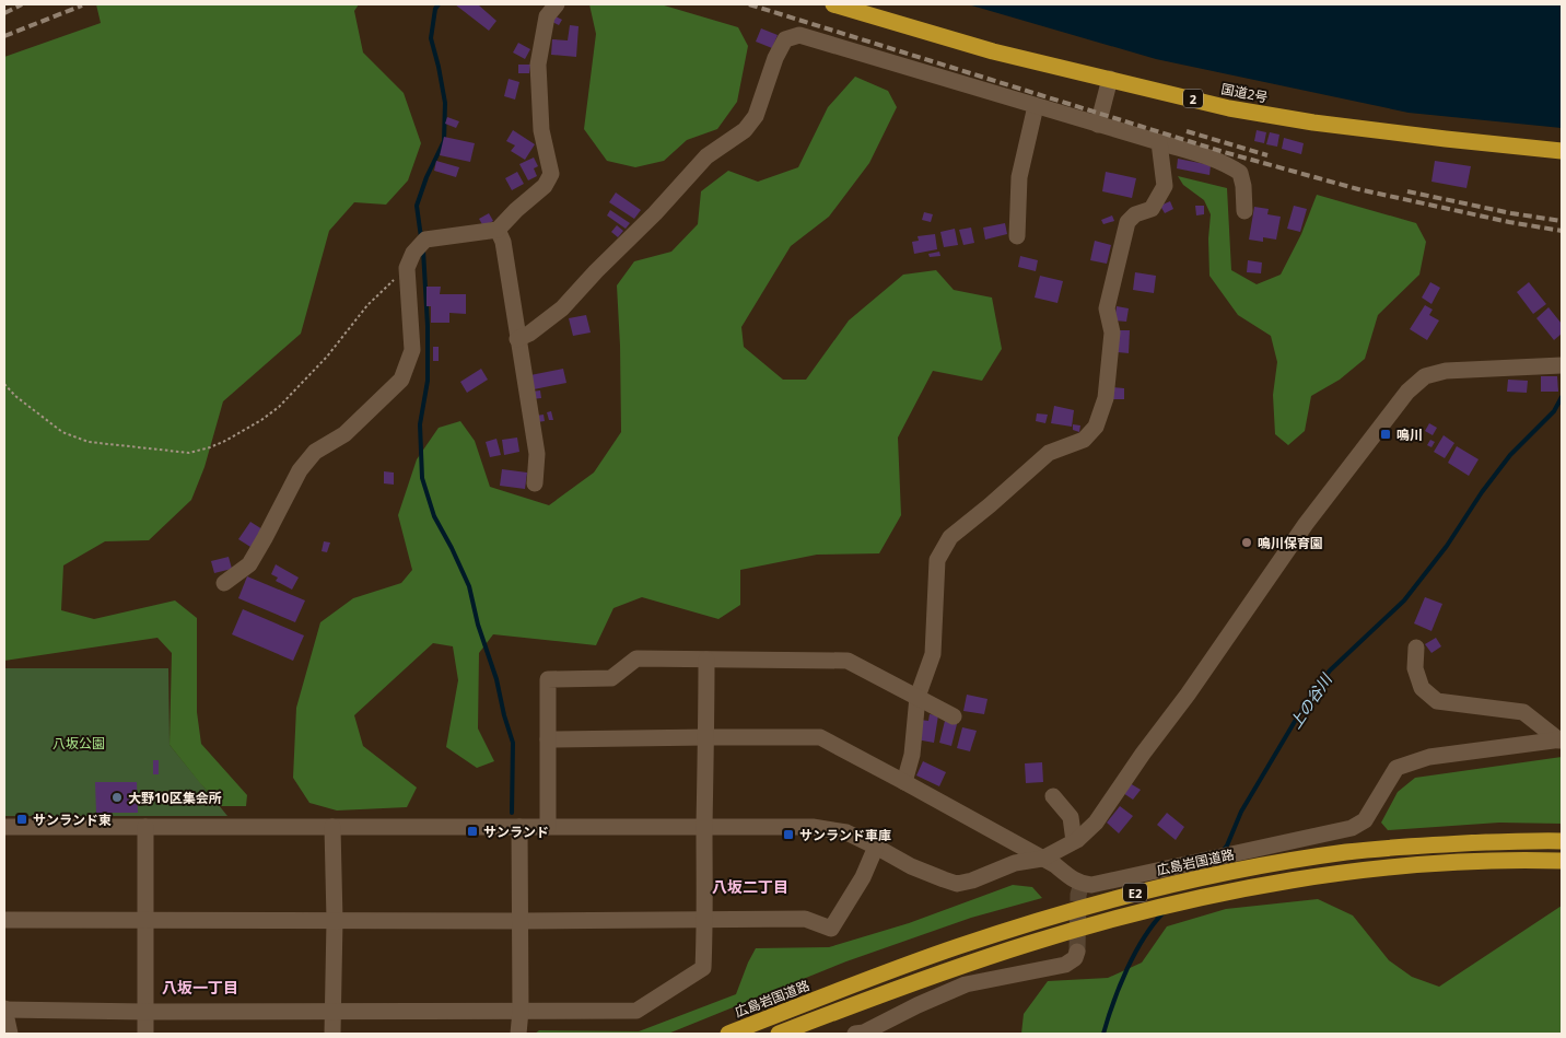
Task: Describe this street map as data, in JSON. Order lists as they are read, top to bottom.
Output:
{
  "streets": {
    "highway": [
      "国道2号",
      "2",
      "広島岩国道路",
      "E2"
    ]
  },
  "districts": ["八坂二丁目", "八坂一丁目"],
  "water": ["上の谷川"],
  "parks": ["八坂公園"],
  "places": {
    "transit": [
      "鳴川",
      "サンランド東",
      "サンランド",
      "サンランド車庫"
    ],
    "other": ["鳴川保育園", "大野10区集会所"]
  }
}
